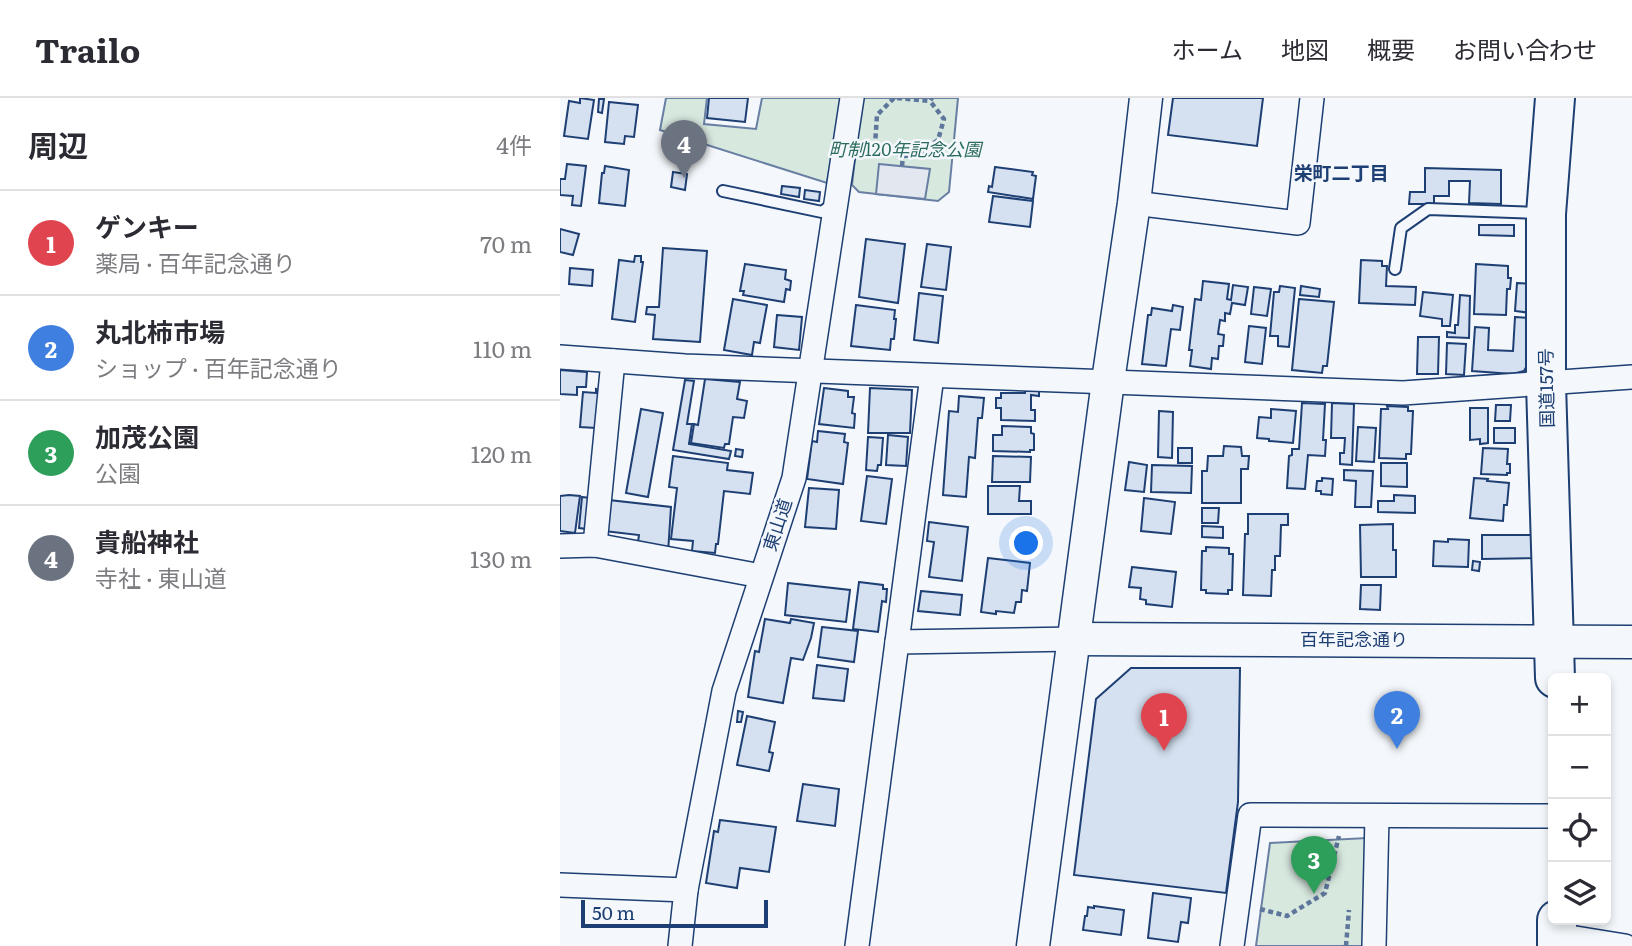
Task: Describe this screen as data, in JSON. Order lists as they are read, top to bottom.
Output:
{
  "streets": {
    "highway": ["国道157号"],
    "street": ["東山道", "百年記念通り"]
  },
  "crossings": [
    ["国道157号", "百年記念通り"]
  ],
  "districts": ["栄町二丁目"],
  "parks": ["町制120年記念公園"],
  "scale_bar": "50 m",
  "page": {
    "header": "Trailo",
    "nav": [
      "ホーム",
      "地図",
      "概要",
      "お問い合わせ"
    ],
    "heading": ["周辺", "4件"],
    "pins": [
      "4",
      "2",
      "1",
      "3"
    ],
    "list": [
      {
        "mark": "1",
        "name": "ゲンキー",
        "note": "薬局 · 百年記念通り",
        "value": "70 m"
      },
      {
        "mark": "2",
        "name": "丸北柿市場",
        "note": "ショップ · 百年記念通り",
        "value": "110 m"
      },
      {
        "mark": "3",
        "name": "加茂公園",
        "note": "公園",
        "value": "120 m"
      },
      {
        "mark": "4",
        "name": "貴船神社",
        "note": "寺社 · 東山道",
        "value": "130 m"
      }
    ],
    "map_buttons": ["+", "−"],
    "scale": "50 m"
  }
}
